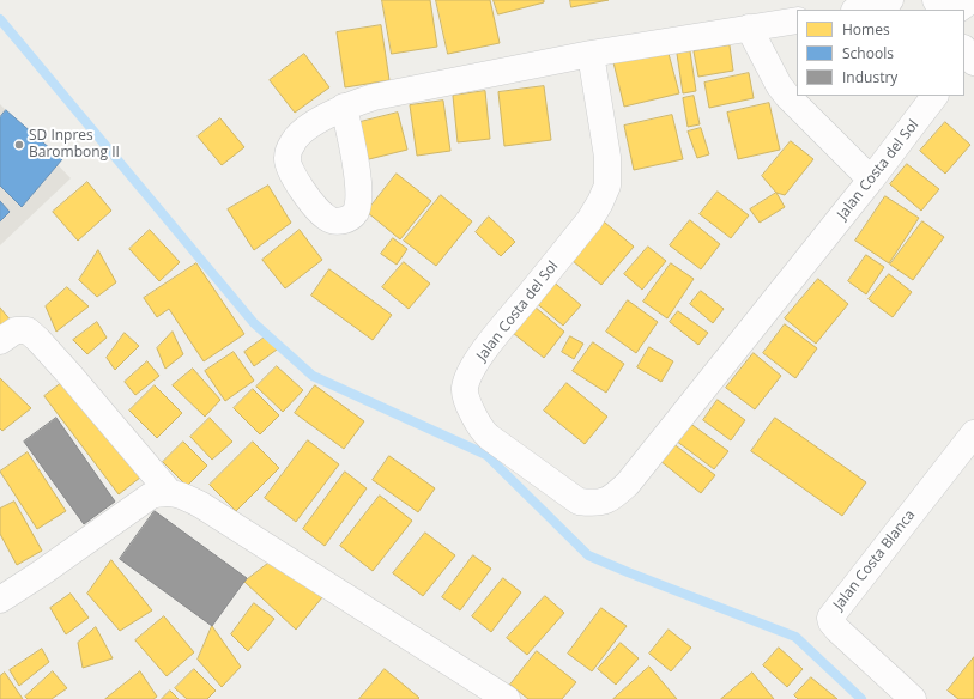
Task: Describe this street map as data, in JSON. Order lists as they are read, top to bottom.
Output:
{
  "streets": {
    "street": ["Jalan Costa del Sol", "Jalan Costa Blanca"]
  },
  "places": ["SD Inpres Barombong II"],
  "legend": ["Homes", "Schools", "Industry"]
}
